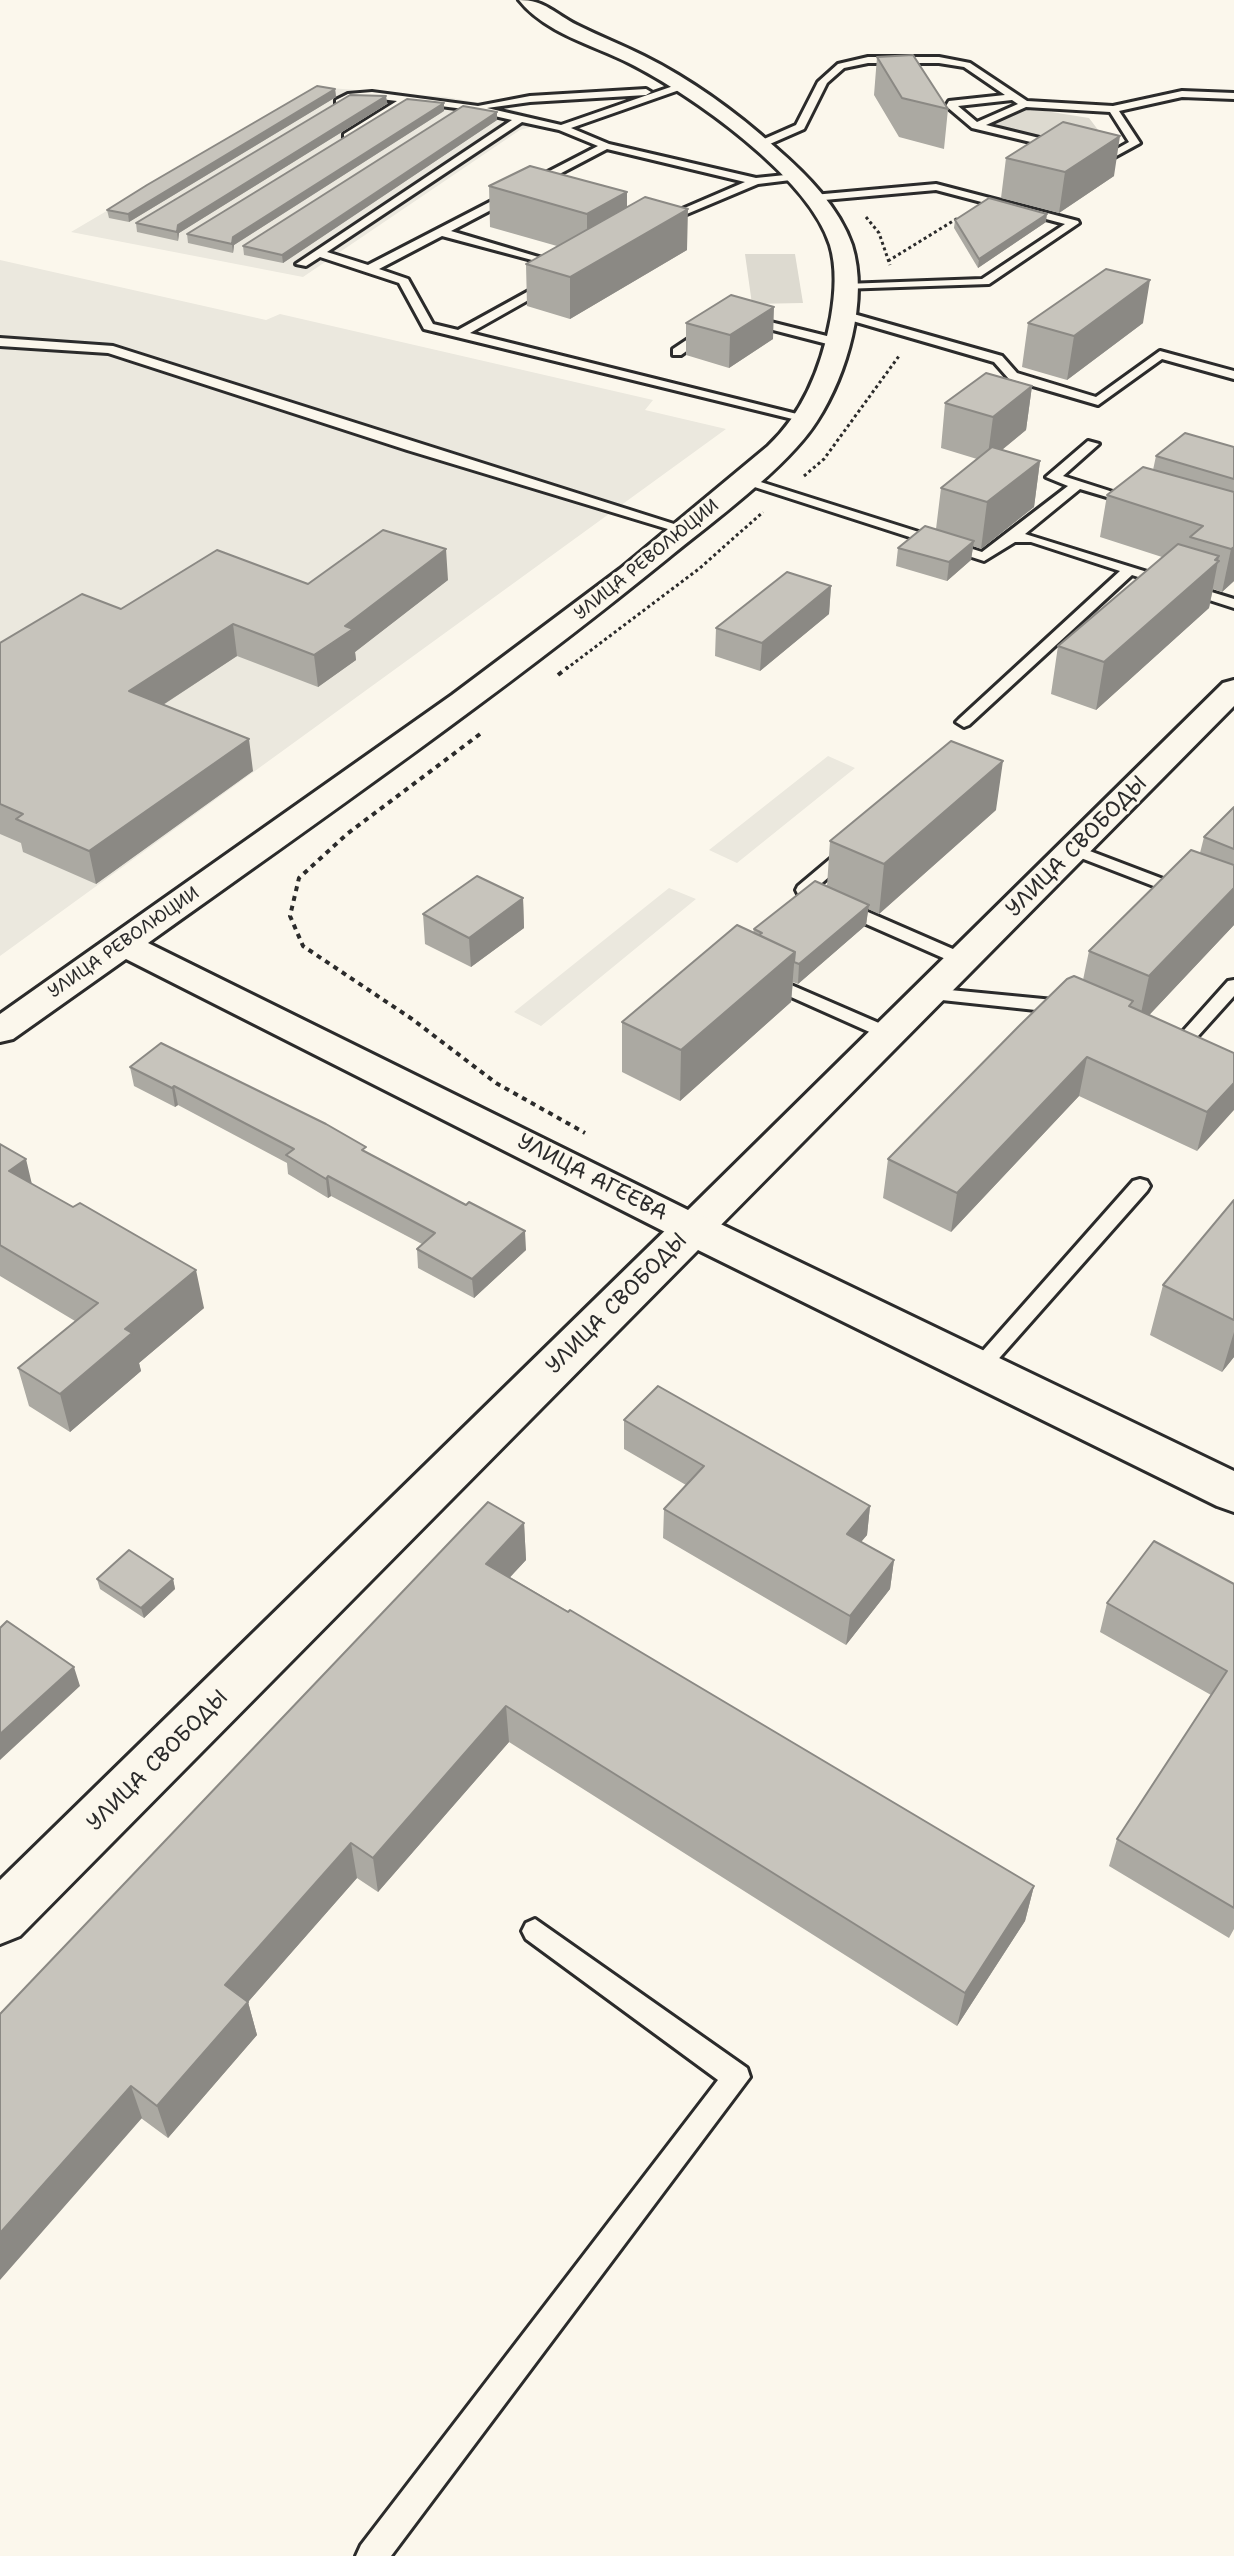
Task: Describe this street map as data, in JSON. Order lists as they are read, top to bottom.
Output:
{
  "streets": {
    "street": ["УЛИЦА РЕВОЛЮЦИИ", "УЛИЦА СВОБОДЫ", "УЛИЦА АГЕЕВА"]
  },
  "crossings": [
    ["УЛИЦА РЕВОЛЮЦИИ", "УЛИЦА АГЕЕВА"],
    ["УЛИЦА СВОБОДЫ", "УЛИЦА АГЕЕВА"]
  ]
}
